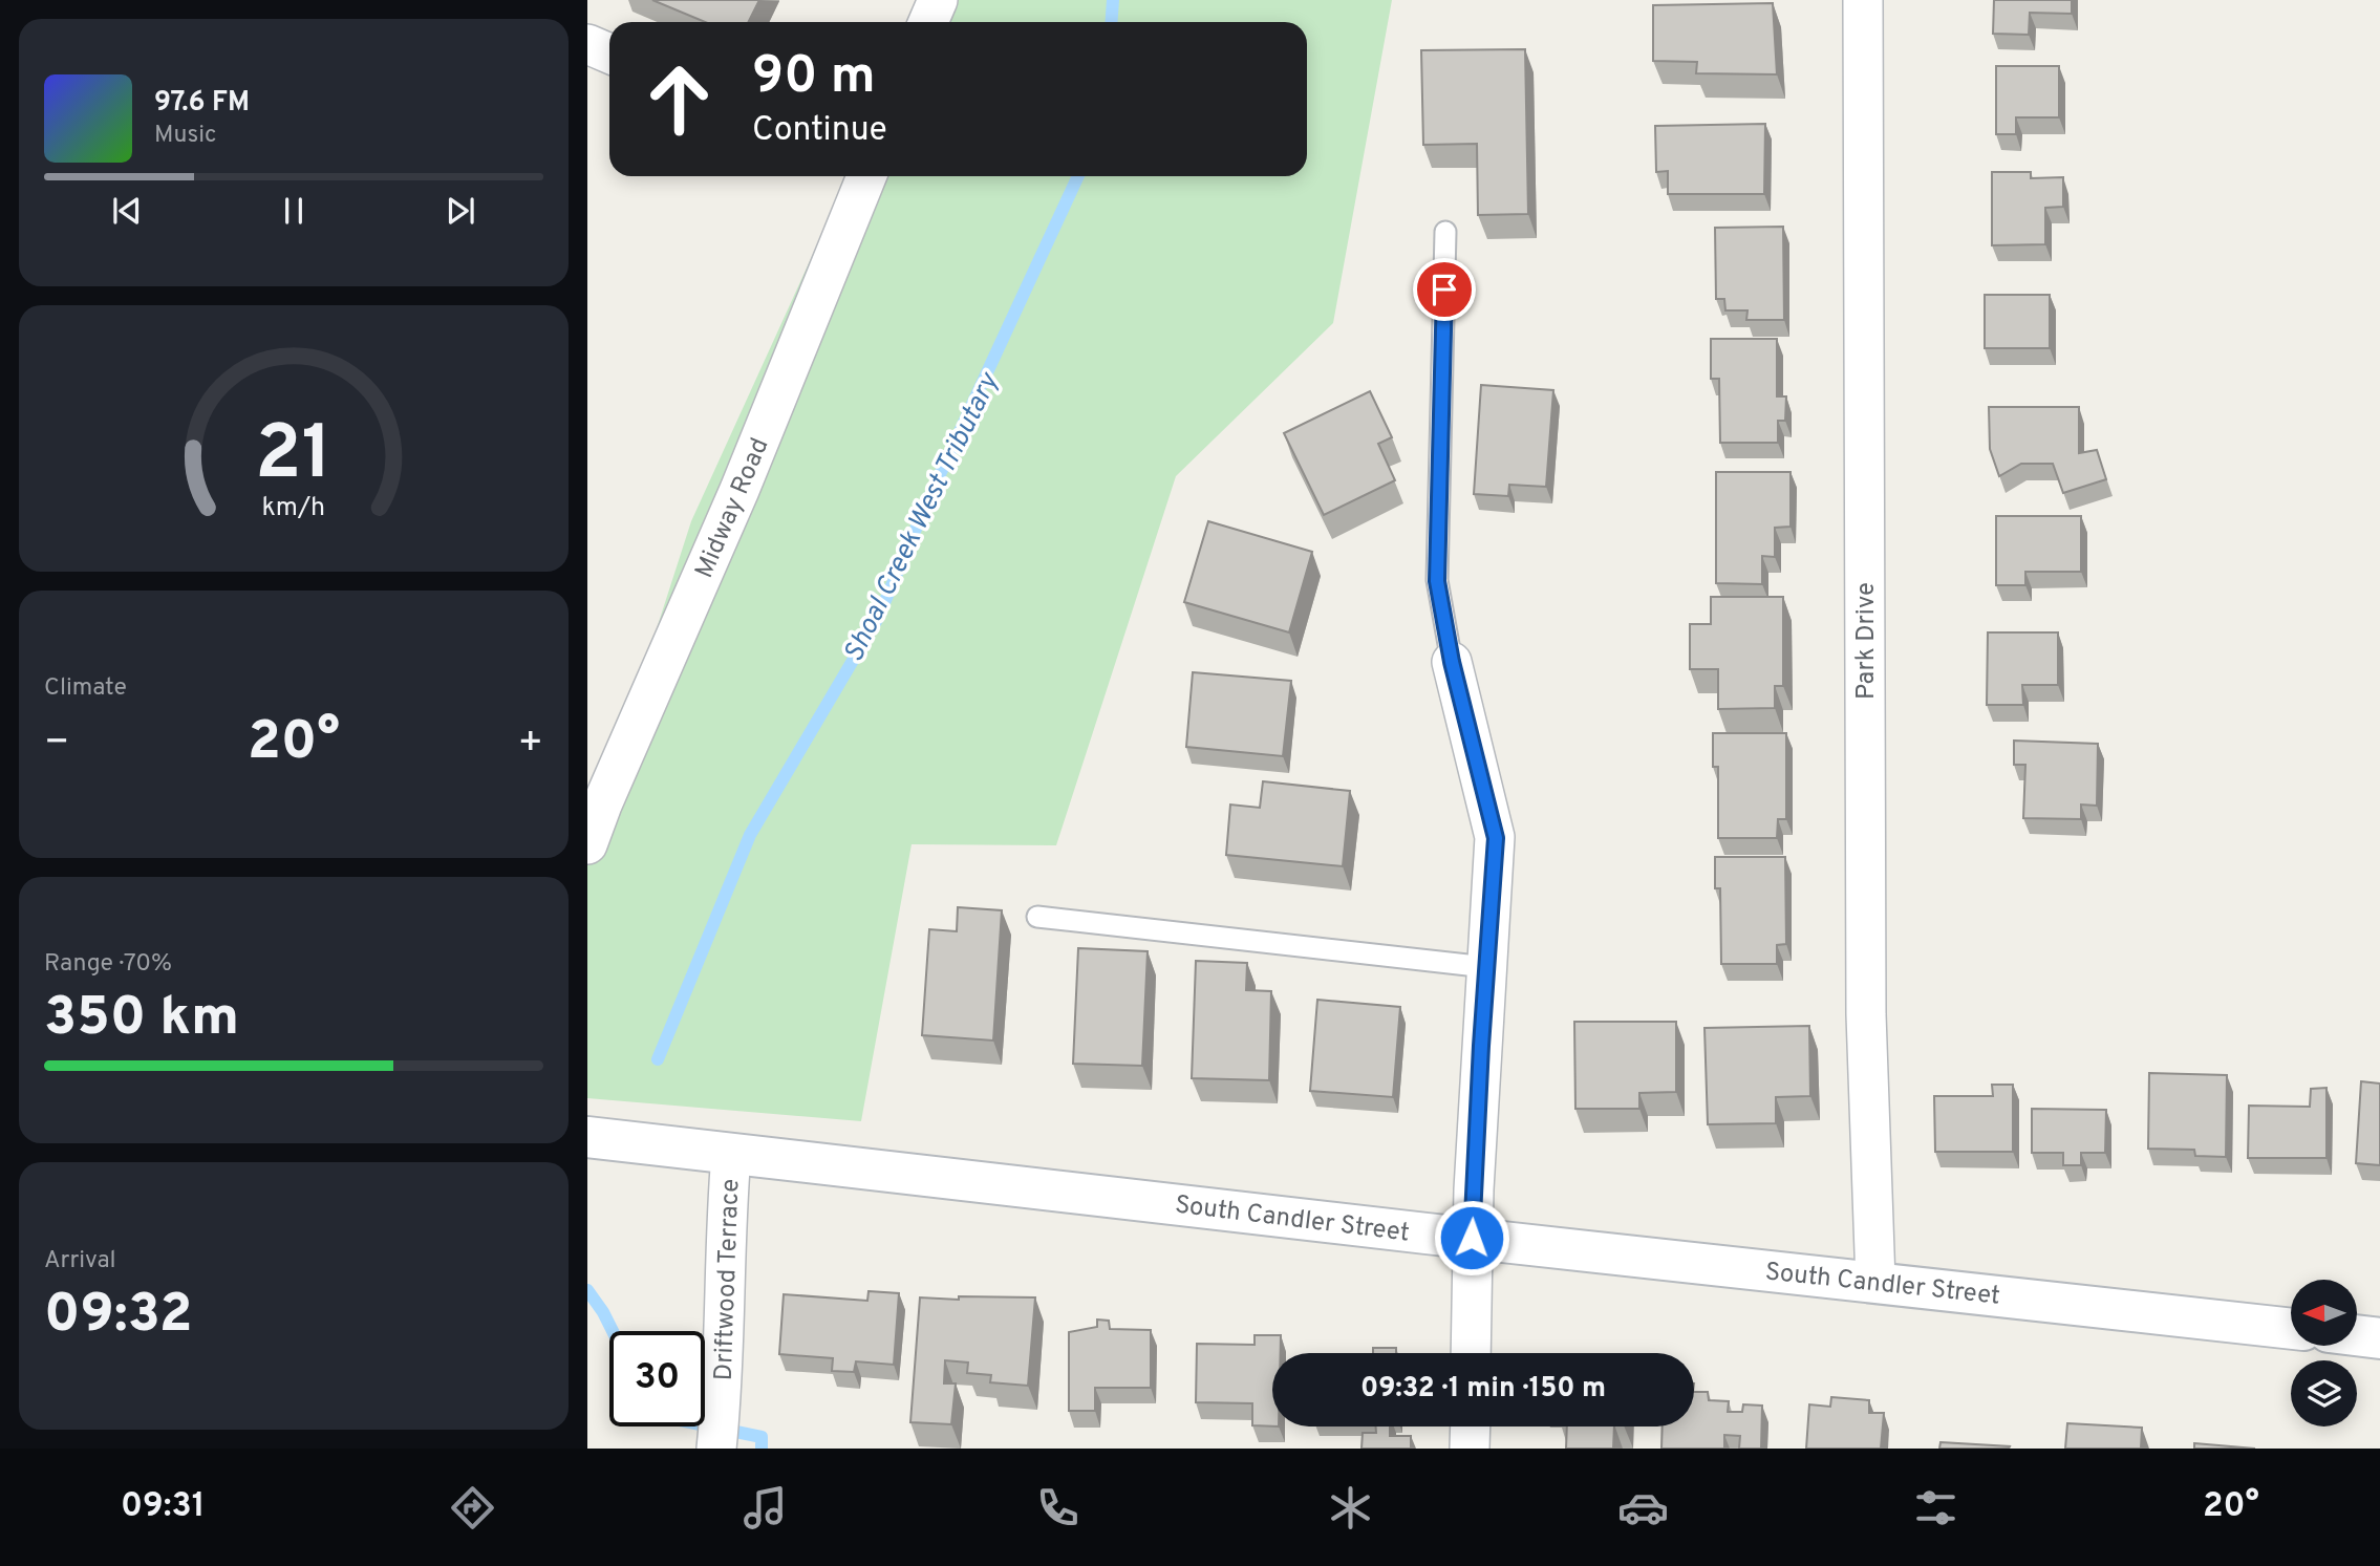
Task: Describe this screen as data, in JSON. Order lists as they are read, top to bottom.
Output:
{
  "streets": {
    "main road": ["South Candler Street"],
    "street": ["Midway Road", "Park Drive", "Driftwood Terrace"]
  },
  "crossings": [
    ["Park Drive", "South Candler Street"],
    ["South Candler Street", "Driftwood Terrace"]
  ],
  "water": ["Shoal Creek West Tributary"],
  "north": "left",
  "page": {
    "turn": ["90 m", "Continue"],
    "song": ["97.6 FM", "Music"],
    "tile": [
      "Climate",
      ["Range · 70%", "350 km"],
      ["Arrival", "09:32"]
    ],
    "heat": ["−", "20°", "+"],
    "limit": "30",
    "trip": "09:32 · 1 min · 150 m",
    "tabs": ["09:31", "20°"],
    "gauge": ["21", "km/h"]
  }
}
